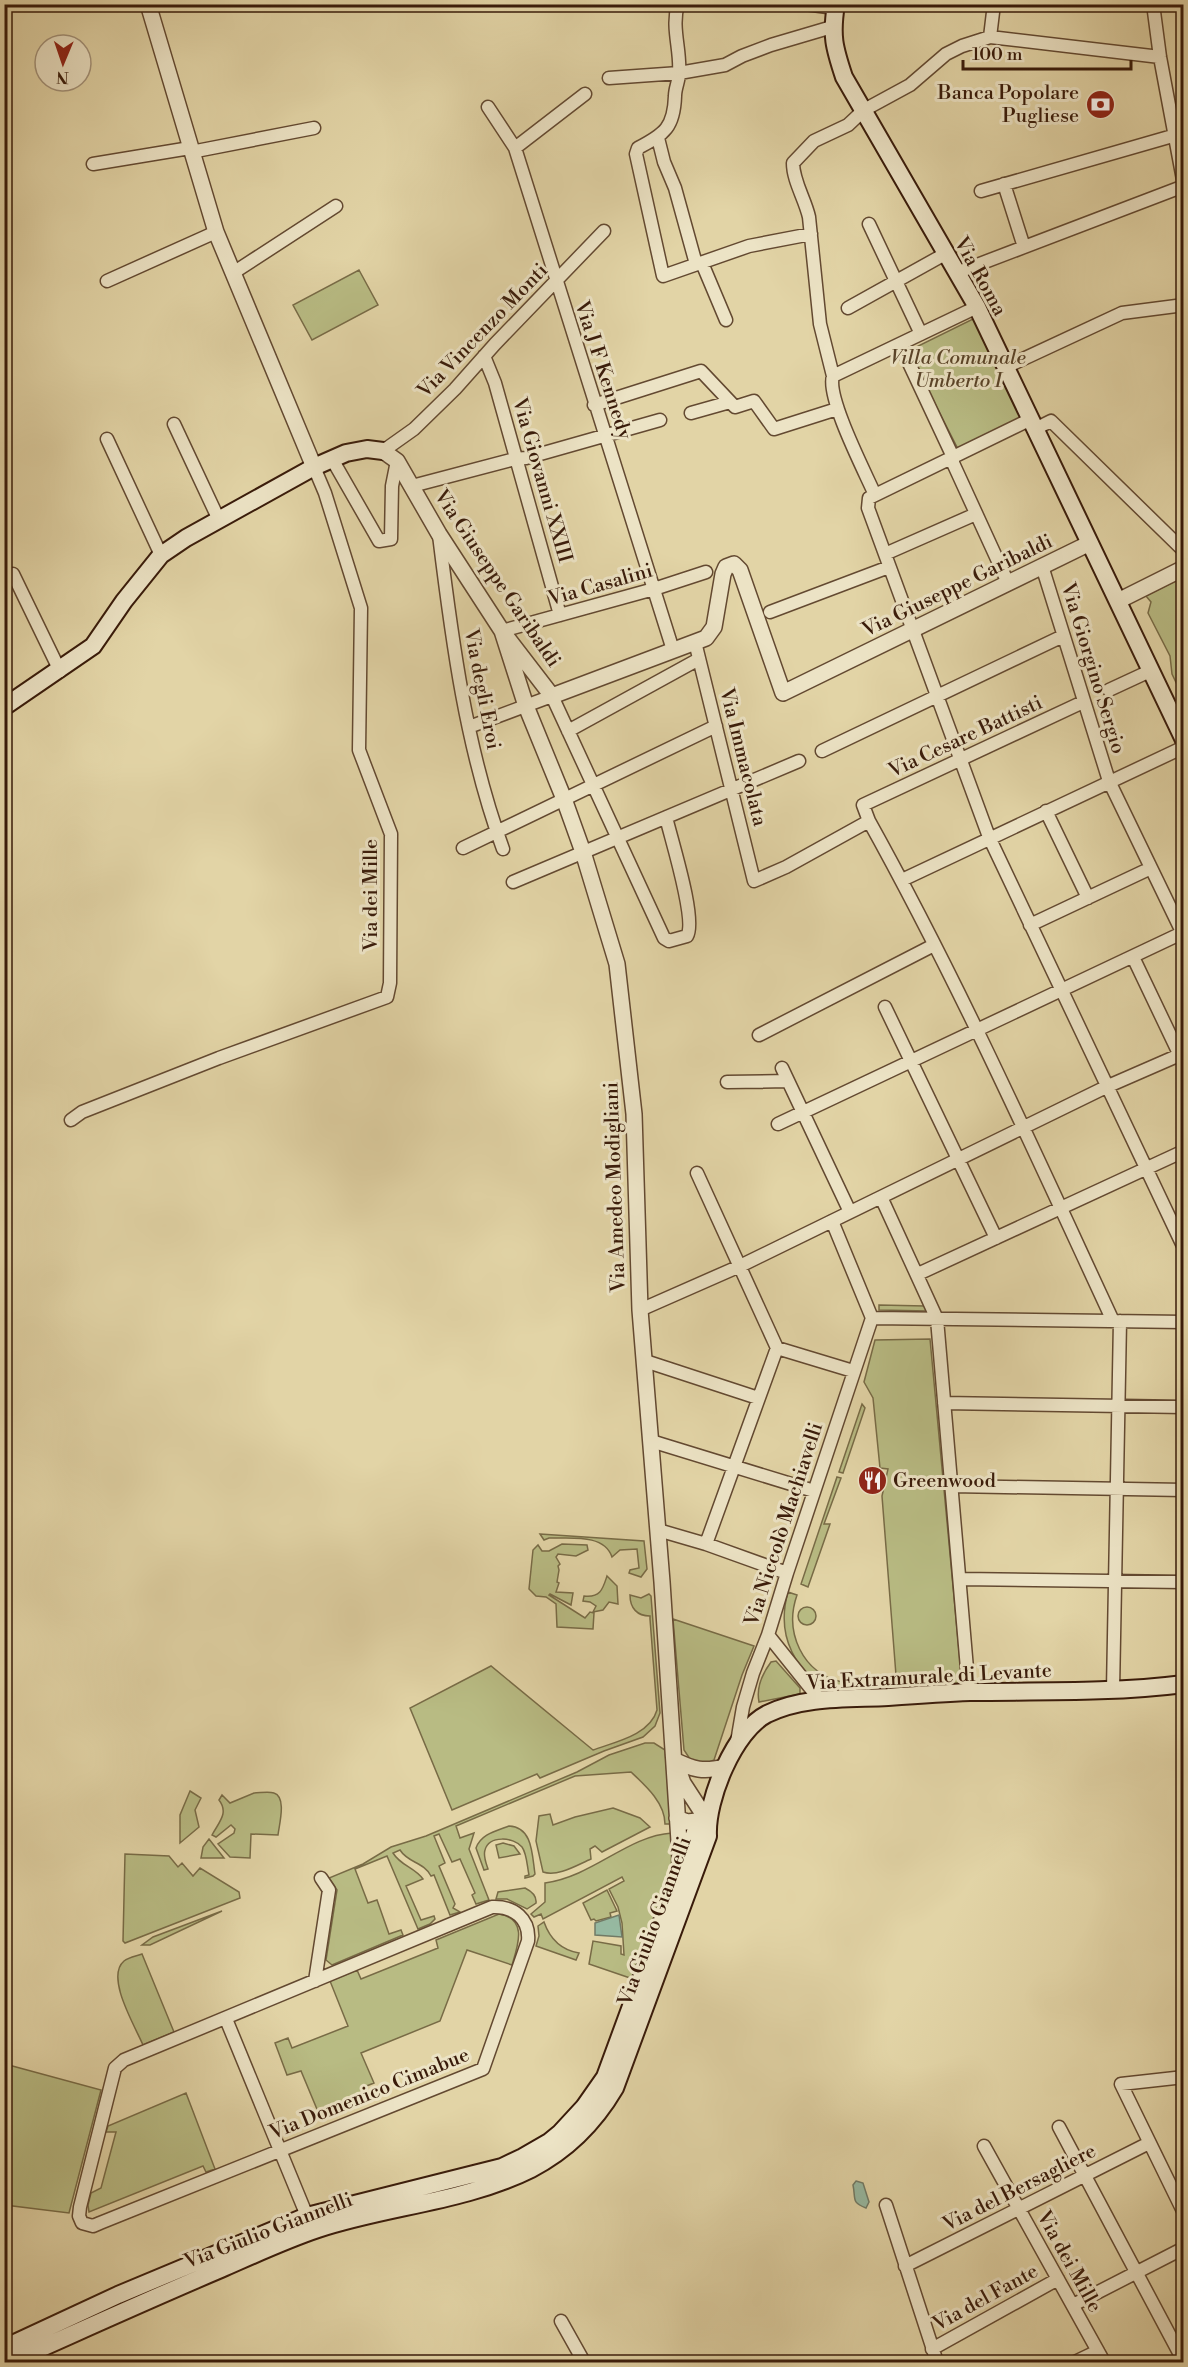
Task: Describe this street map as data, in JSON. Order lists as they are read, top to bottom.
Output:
{
  "streets": {
    "main road": ["Via Roma", "Via Extramurale di Levante", "Via Giulio Giannelli"],
    "street": [
      "Via Vincenzo Monti",
      "Via J F Kennedy",
      "Via Giovanni XXIII",
      "Via Giuseppe Garibaldi",
      "Via Casalini",
      "Via Giorgino Sergio",
      "Via degli Eroi",
      "Via Cesare Battisti",
      "Via Immacolata",
      "Via dei Mille",
      "Via Amedeo Modigliani",
      "Via Niccolò Machiavelli",
      "Via Domenico Cimabue",
      "Via del Bersagliere",
      "Via del Fante"
    ]
  },
  "crossings": [
    ["Via Roma", "Via Giuseppe Garibaldi"],
    ["Via Vincenzo Monti", "Via J F Kennedy"],
    ["Via Vincenzo Monti", "Via Giovanni XXIII"],
    ["Via Vincenzo Monti", "Via Giuseppe Garibaldi"],
    ["Via J F Kennedy", "Via Giuseppe Garibaldi"],
    ["Via J F Kennedy", "Via Casalini"],
    ["Via Giovanni XXIII", "Via Casalini"],
    ["Via Giuseppe Garibaldi", "Via Casalini"],
    ["Via Giuseppe Garibaldi", "Via Giorgino Sergio"],
    ["Via Giuseppe Garibaldi", "Via degli Eroi"],
    ["Via Giuseppe Garibaldi", "Via Immacolata"],
    ["Via Giuseppe Garibaldi", "Via Amedeo Modigliani"],
    ["Via Casalini", "Via Amedeo Modigliani"],
    ["Via Giorgino Sergio", "Via Cesare Battisti"],
    ["Via Cesare Battisti", "Via Immacolata"],
    ["Via dei Mille", "Via del Bersagliere"],
    ["Via dei Mille", "Via del Fante"],
    ["Via Amedeo Modigliani", "Via Extramurale di Levante"],
    ["Via Amedeo Modigliani", "Via Giulio Giannelli"],
    ["Via Niccolò Machiavelli", "Via Extramurale di Levante"],
    ["Via Extramurale di Levante", "Via Giulio Giannelli"]
  ],
  "parks": ["Villa Comunale Umberto I"],
  "places": {
    "bank": ["Banca Popolare Pugliese"],
    "restaurant": ["Greenwood"]
  },
  "scale_bar": "100 m",
  "north": "bottom"
}
